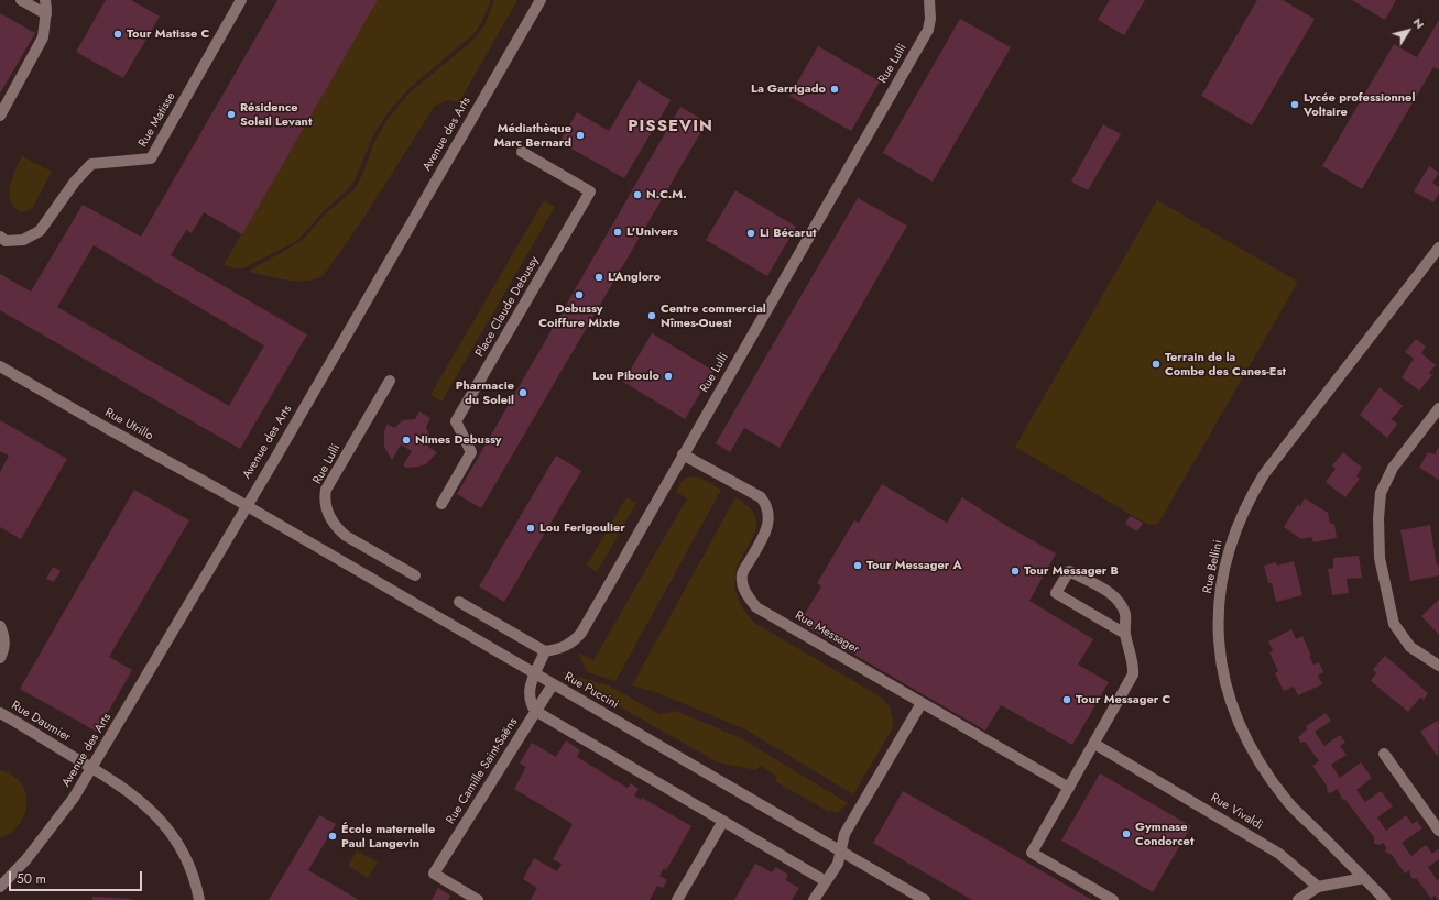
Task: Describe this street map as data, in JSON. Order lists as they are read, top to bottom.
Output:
{
  "streets": {
    "street": [
      "Rue Lulli",
      "Rue Matisse",
      "Avenue des Arts",
      "Place Claude Debussy",
      "Rue Utrillo",
      "Rue Bellini",
      "Rue Messager",
      "Rue Puccini",
      "Rue Daumier",
      "Rue Camille Saint-Saëns",
      "Rue Vivaldi"
    ]
  },
  "crossings": [
    ["Rue Lulli", "Rue Messager"],
    ["Avenue des Arts", "Rue Utrillo"],
    ["Avenue des Arts", "Rue Puccini"],
    ["Avenue des Arts", "Rue Daumier"],
    ["Rue Utrillo", "Rue Puccini"],
    ["Rue Puccini", "Rue Camille Saint-Saëns"]
  ],
  "districts": ["PISSEVIN"],
  "places": [
    "Tour Matisse C",
    "La Garrigado",
    "Lycée professionnel Voltaire",
    "Résidence Soleil Levant",
    "Médiathèque Marc Bernard",
    "N.C.M.",
    "L'Univers",
    "Li Bécarut",
    "L'Angloro",
    "Debussy Coiffure Mixte",
    "Centre commercial Nîmes-Ouest",
    "Terrain de la Combe des Canes-Est",
    "Lou Piboulo",
    "Pharmacie du Soleil",
    "Nimes Debussy",
    "Lou Ferigoulier",
    "Tour Messager A",
    "Tour Messager B",
    "Tour Messager C",
    "Gymnase Condorcet",
    "École maternelle Paul Langevin"
  ],
  "scale_bar": "50 m",
  "north": "top right"
}
